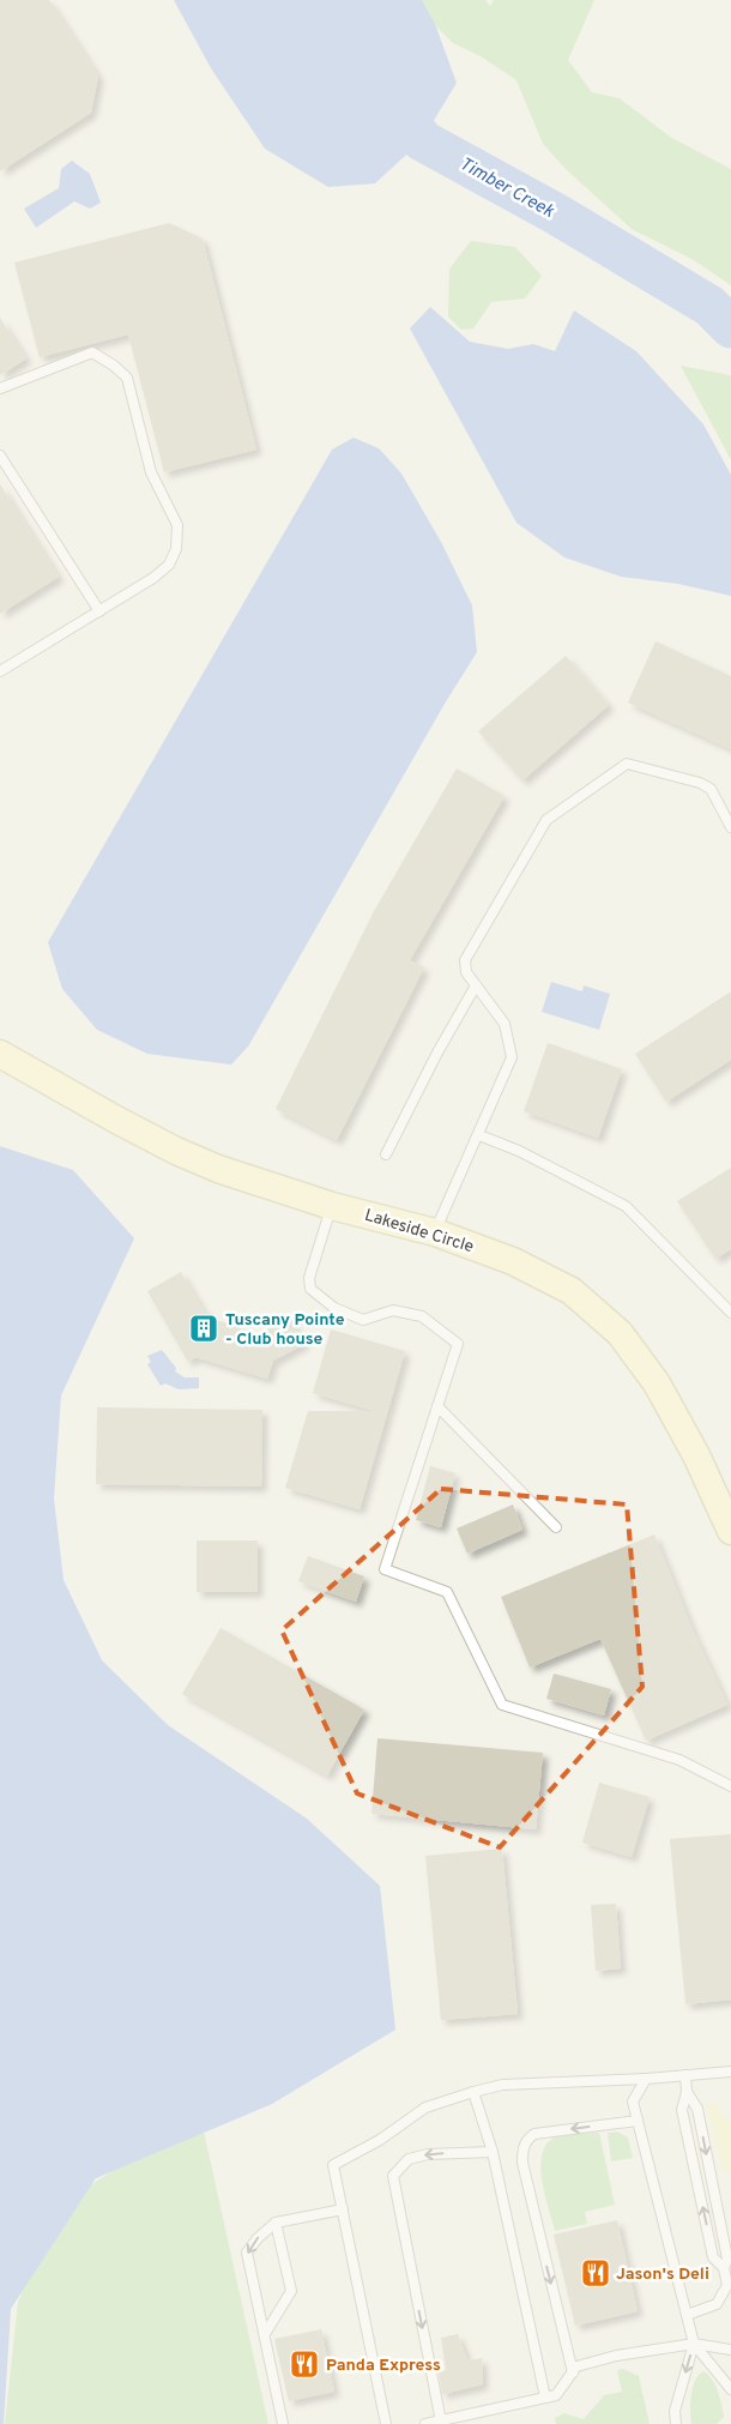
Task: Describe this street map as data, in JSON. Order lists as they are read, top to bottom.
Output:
{
  "streets": {
    "street": ["Lakeside Circle"]
  },
  "water": ["Timber Creek"],
  "places": {
    "building": ["Tuscany Pointe - Club house"],
    "restaurant": ["Jason's Deli", "Panda Express"]
  }
}
